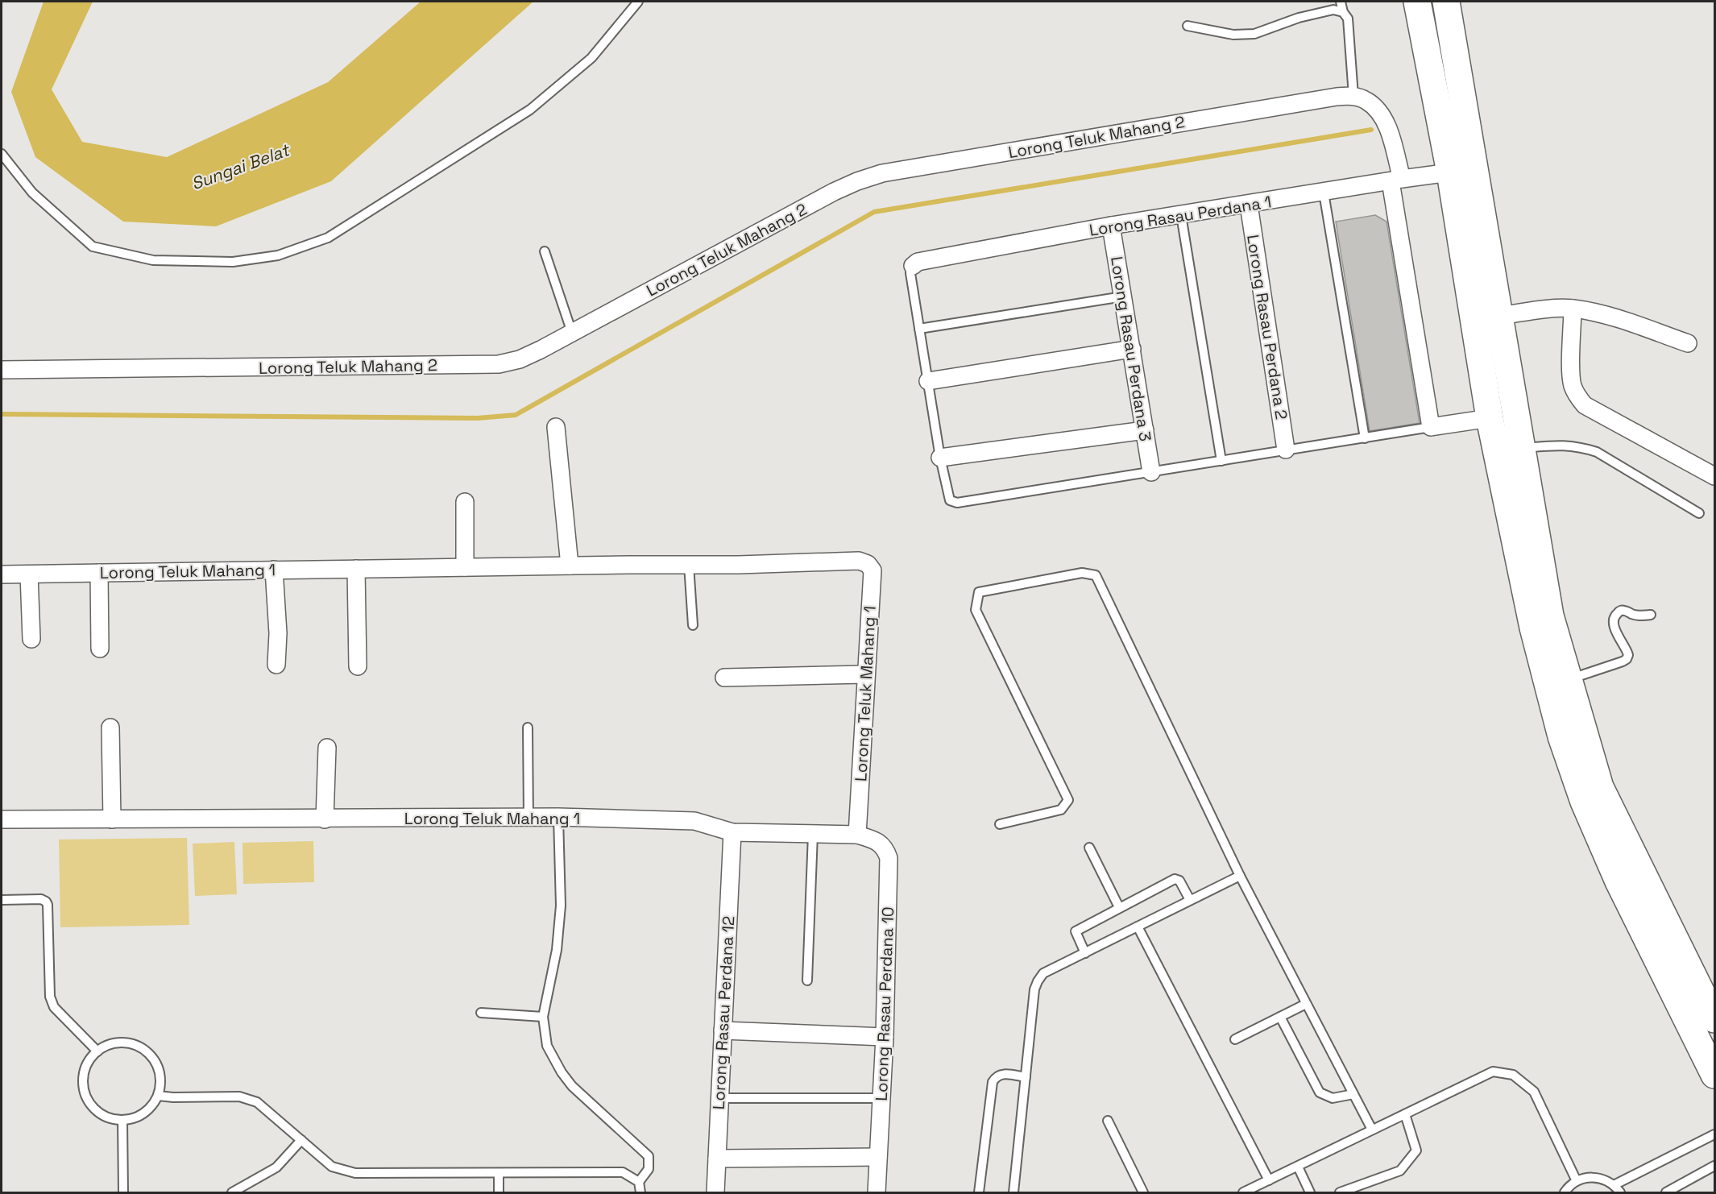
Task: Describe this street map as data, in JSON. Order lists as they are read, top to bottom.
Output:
{
  "streets": {
    "street": [
      "Lorong Teluk Mahang 2",
      "Lorong Rasau Perdana 1",
      "Lorong Rasau Perdana 2",
      "Lorong Rasau Perdana 3",
      "Lorong Teluk Mahang 1",
      "Lorong Rasau Perdana 10",
      "Lorong Rasau Perdana 12"
    ]
  },
  "crossings": [
    ["Lorong Rasau Perdana 1", "Lorong Rasau Perdana 2"],
    ["Lorong Rasau Perdana 1", "Lorong Rasau Perdana 3"],
    ["Lorong Teluk Mahang 1", "Lorong Rasau Perdana 10"],
    ["Lorong Teluk Mahang 1", "Lorong Rasau Perdana 12"]
  ],
  "water": ["Sungai Belat"]
}
